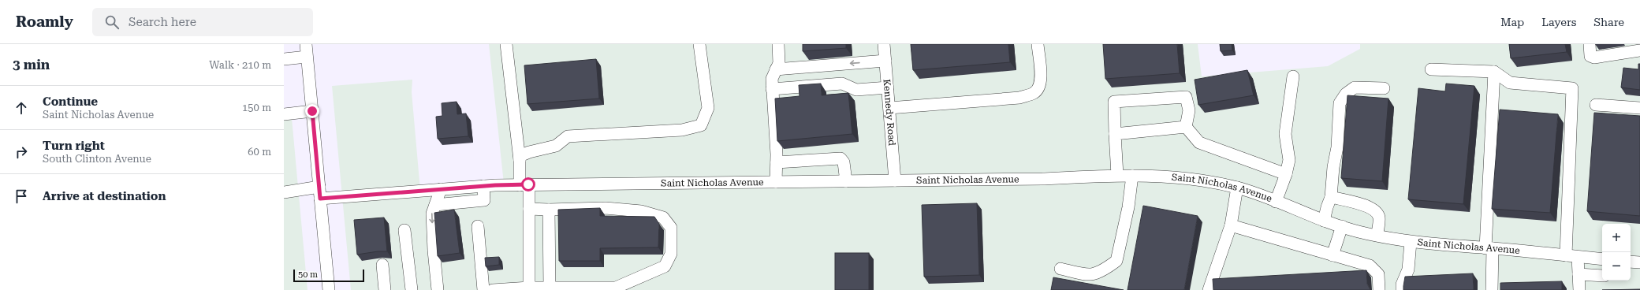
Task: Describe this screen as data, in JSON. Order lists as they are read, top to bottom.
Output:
{
  "streets": {
    "street": ["Kennedy Road", "Saint Nicholas Avenue"]
  },
  "crossings": [
    ["Kennedy Road", "Saint Nicholas Avenue"]
  ],
  "scale_bar": "50 m",
  "page": {
    "header": "Roamly",
    "search": "Search here",
    "nav": ["Map", "Layers", "Share"],
    "heading": ["3 min", "Walk · 210 m"],
    "list": [
      ["Continue", "Saint Nicholas Avenue", "150 m"],
      ["Turn right", "South Clinton Avenue", "60 m"],
      "Arrive at destination"
    ],
    "map_buttons": ["+", "−"],
    "scale": "50 m"
  }
}
